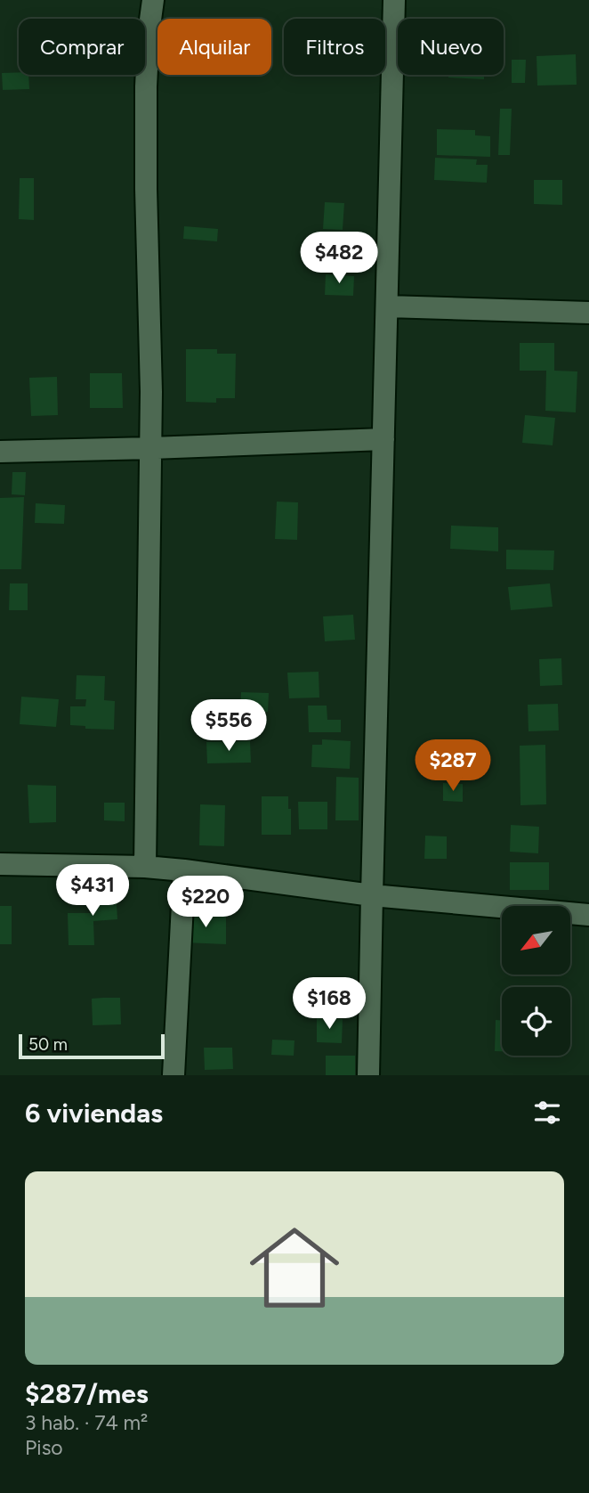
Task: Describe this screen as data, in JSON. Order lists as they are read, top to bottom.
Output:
{
  "scale_bar": "50 m",
  "north": "bottom left",
  "page": {
    "chip": [
      "Comprar",
      "Alquilar",
      "Filtros",
      "Nuevo"
    ],
    "price": [
      "$482",
      "$556",
      "$287",
      "$431",
      "$220",
      "$168"
    ],
    "scale": "50 m",
    "heading": "6 viviendas",
    "list": [
      {
        "name": "$287/mes",
        "note": "3 hab. · 74 m² · Piso"
      }
    ]
  }
}
